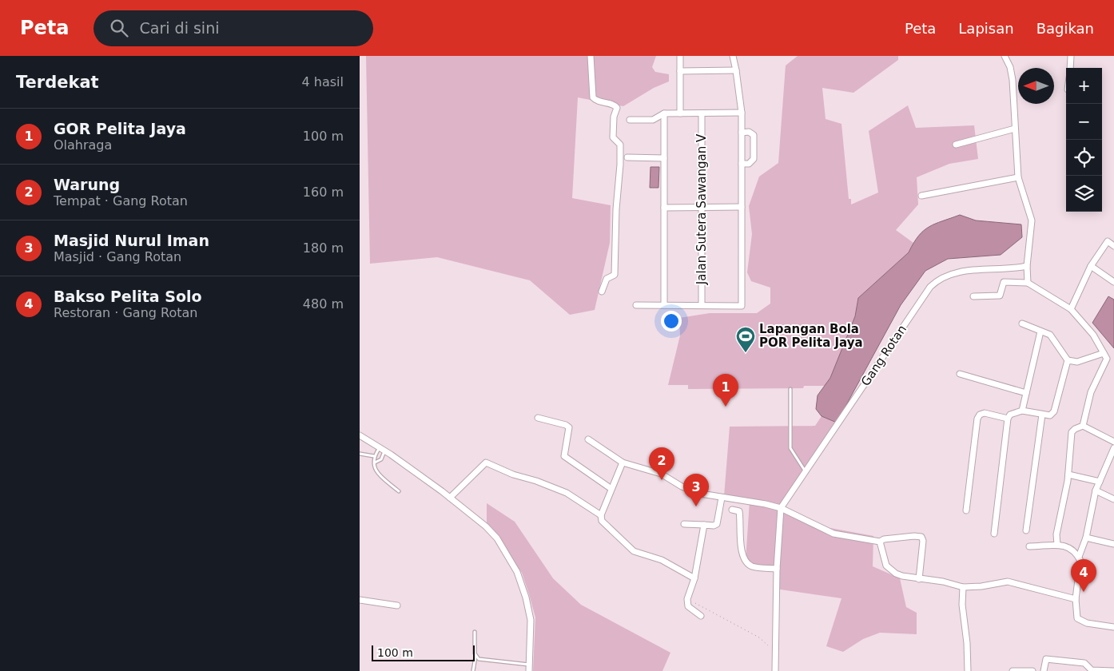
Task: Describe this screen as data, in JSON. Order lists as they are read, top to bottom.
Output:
{
  "streets": {
    "street": ["Jalan Sutera Sawangan V", "Gang Rotan"]
  },
  "places": {
    "sports": ["Lapangan Bola POR Pelita Jaya"]
  },
  "scale_bar": "100 m",
  "north": "left",
  "page": {
    "header": "Peta",
    "search": "Cari di sini",
    "nav": ["Peta", "Lapisan", "Bagikan"],
    "heading": ["Terdekat", "4 hasil"],
    "map_buttons": ["+", "−"],
    "list": [
      {
        "mark": "1",
        "name": "GOR Pelita Jaya",
        "note": "Olahraga",
        "value": "100 m"
      },
      {
        "mark": "2",
        "name": "Warung",
        "note": "Tempat · Gang Rotan",
        "value": "160 m"
      },
      {
        "mark": "3",
        "name": "Masjid Nurul Iman",
        "note": "Masjid · Gang Rotan",
        "value": "180 m"
      },
      {
        "mark": "4",
        "name": "Bakso Pelita Solo",
        "note": "Restoran · Gang Rotan",
        "value": "480 m"
      }
    ],
    "pins": [
      "1",
      "2",
      "3",
      "4"
    ],
    "scale": "100 m"
  }
}
